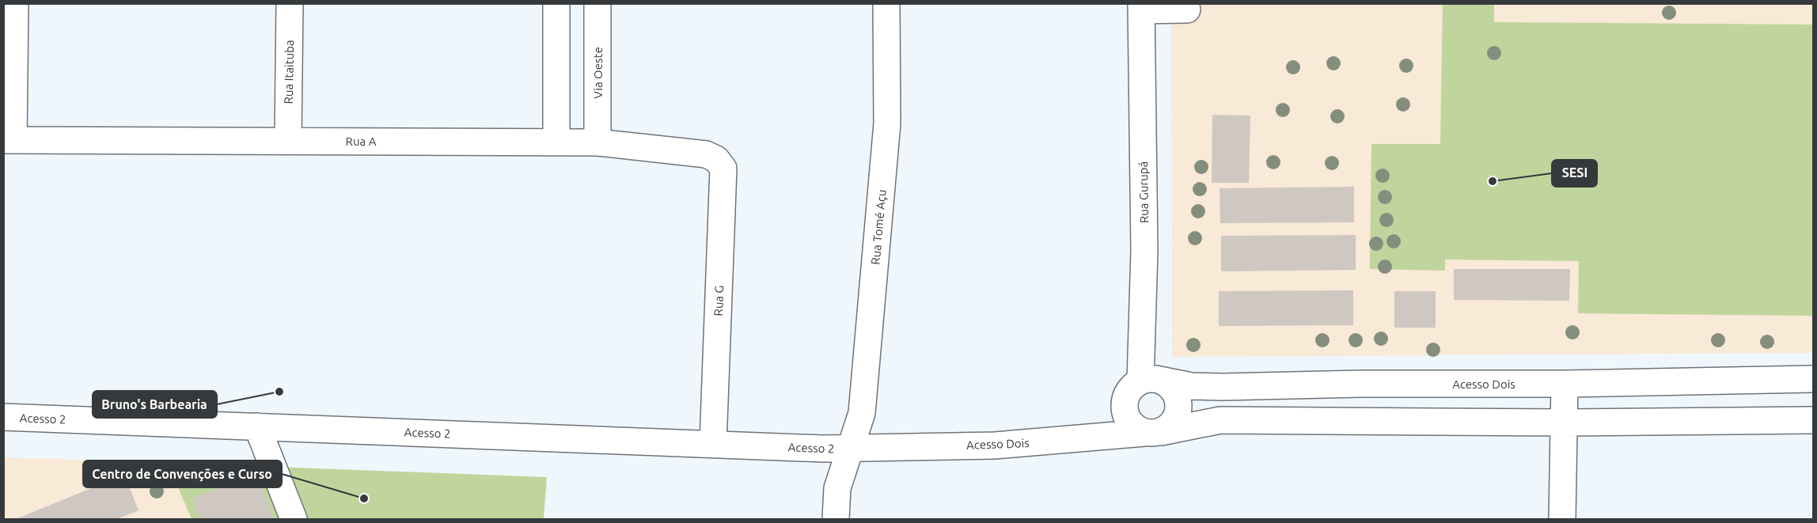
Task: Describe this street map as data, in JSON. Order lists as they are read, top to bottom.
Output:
{
  "streets": {
    "street": [
      "Rua Itaituba",
      "Via Oeste",
      "Rua A",
      "Rua Gurupá",
      "Rua Tomé Açu",
      "Rua G",
      "Acesso Dois",
      "Acesso 2"
    ]
  },
  "crossings": [
    ["Rua Itaituba", "Rua A"],
    ["Via Oeste", "Rua A"],
    ["Rua A", "Rua G"],
    ["Rua Gurupá", "Acesso Dois"],
    ["Rua Tomé Açu", "Acesso Dois"],
    ["Rua Tomé Açu", "Acesso 2"],
    ["Rua G", "Acesso 2"],
    ["Acesso Dois", "Acesso 2"]
  ],
  "places": ["SESI", "Bruno's Barbearia", "Centro de Convenções e Curso"]
}
